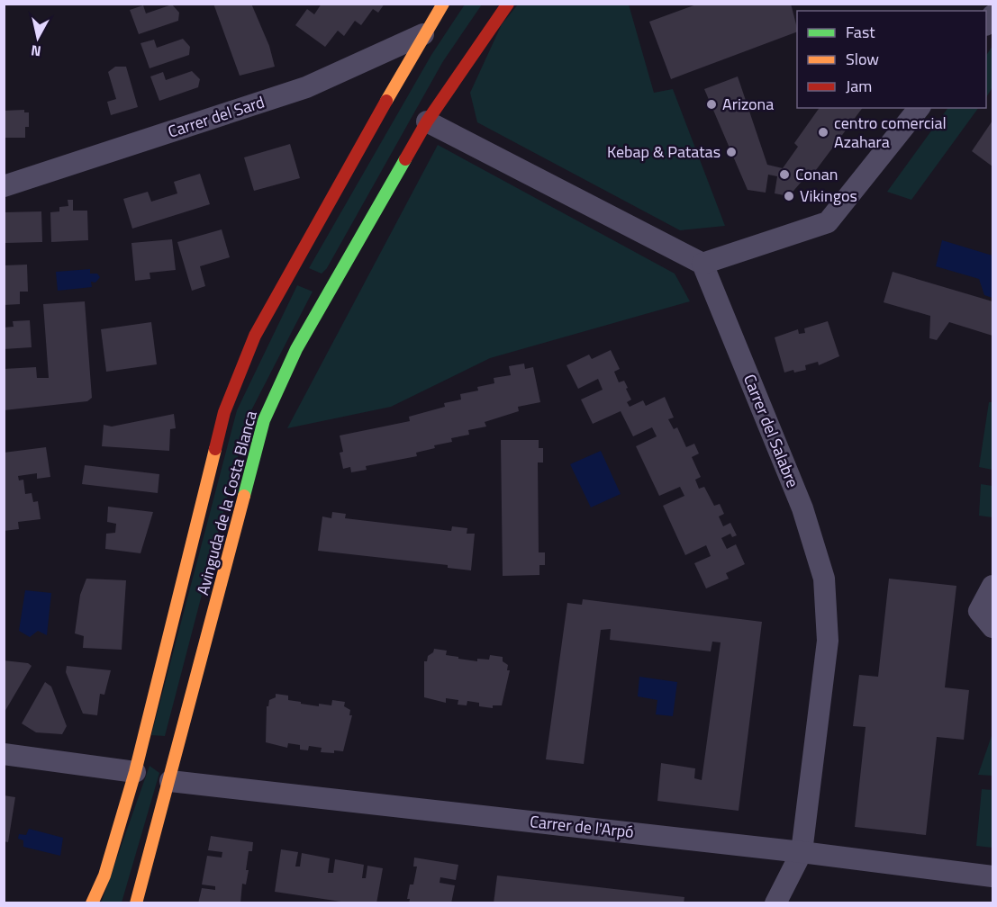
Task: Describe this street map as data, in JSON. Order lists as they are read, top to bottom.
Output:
{
  "streets": {
    "street": [
      "Carrer del Sard",
      "Carrer del Salabre",
      "Avinguda de la Costa Blanca",
      "Carrer de l'Arpó"
    ]
  },
  "crossings": [
    ["Carrer del Sard", "Avinguda de la Costa Blanca"],
    ["Carrer del Salabre", "Carrer de l'Arpó"],
    ["Avinguda de la Costa Blanca", "Carrer de l'Arpó"]
  ],
  "places": [
    "Arizona",
    "centro comercial Azahara",
    "Kebap & Patatas",
    "Conan",
    "Vikingos"
  ],
  "legend": ["Fast", "Slow", "Jam"],
  "north": "bottom"
}
